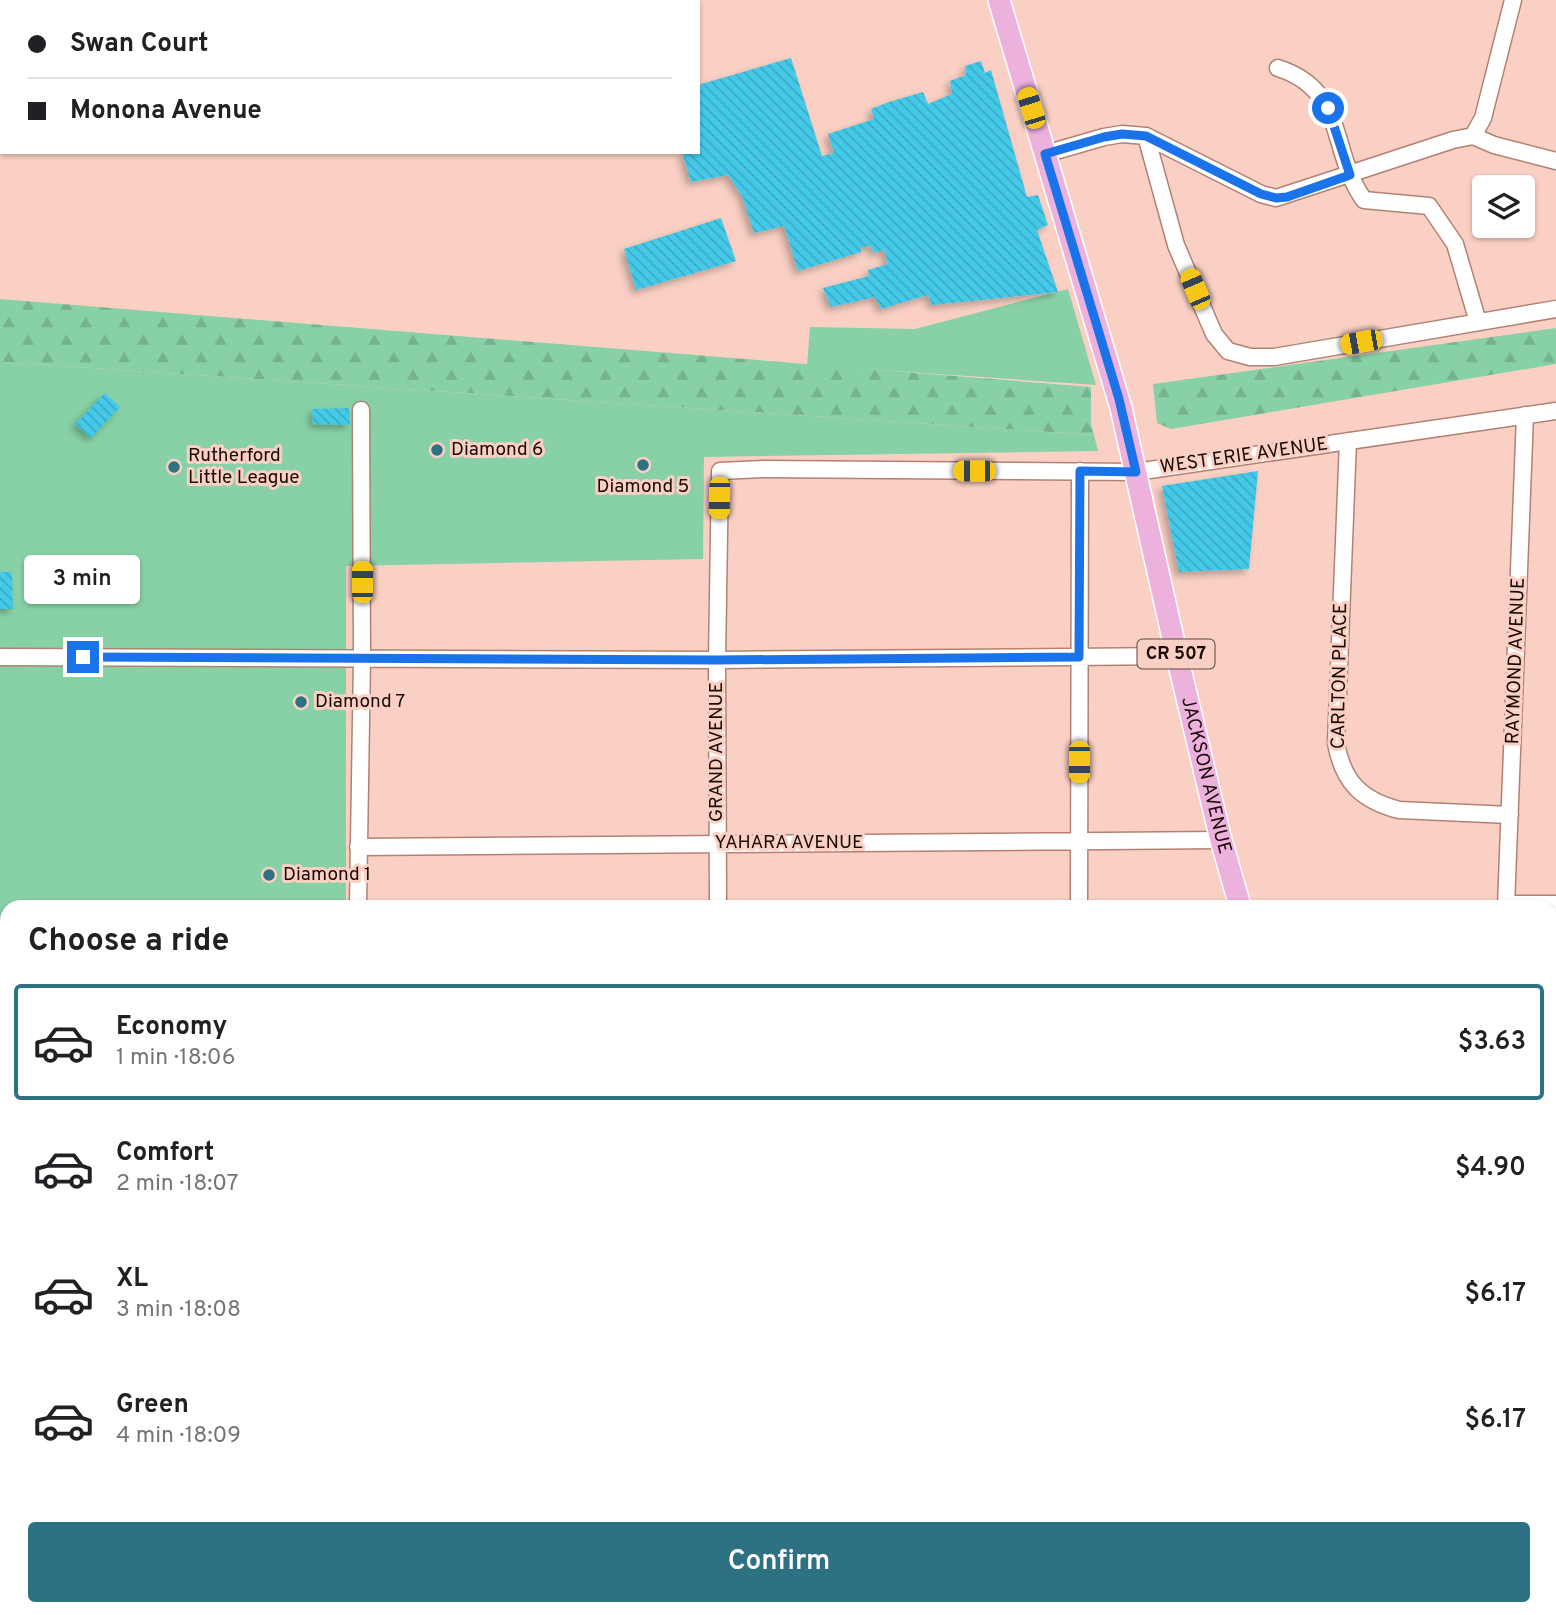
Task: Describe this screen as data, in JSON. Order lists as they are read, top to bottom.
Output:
{
  "streets": {
    "main road": ["CR 507", "JACKSON AVENUE"],
    "street": [
      "WEST ERIE AVENUE",
      "RAYMOND AVENUE",
      "CARLTON PLACE",
      "GRAND AVENUE",
      "YAHARA AVENUE"
    ]
  },
  "crossings": [
    ["WEST ERIE AVENUE", "RAYMOND AVENUE"],
    ["WEST ERIE AVENUE", "CARLTON PLACE"],
    ["WEST ERIE AVENUE", "GRAND AVENUE"],
    ["WEST ERIE AVENUE", "JACKSON AVENUE"],
    ["CR 507", "JACKSON AVENUE"],
    ["RAYMOND AVENUE", "CARLTON PLACE"],
    ["GRAND AVENUE", "YAHARA AVENUE"],
    ["JACKSON AVENUE", "YAHARA AVENUE"]
  ],
  "places": [
    "Diamond 6",
    "Diamond 5",
    "Rutherford Little League",
    "Diamond 7",
    "Diamond 1"
  ],
  "page": {
    "banner": ["Swan Court", "Monona Avenue"],
    "bubble": "3 min",
    "heading": "Choose a ride",
    "list": [
      {
        "name": "Economy",
        "note": "1 min · 18:06",
        "value": "$3.63"
      },
      {
        "name": "Comfort",
        "note": "2 min · 18:07",
        "value": "$4.90"
      },
      {
        "name": "XL",
        "note": "3 min · 18:08",
        "value": "$6.17"
      },
      {
        "name": "Green",
        "note": "4 min · 18:09",
        "value": "$6.17"
      }
    ],
    "buttons": "Confirm"
  }
}
